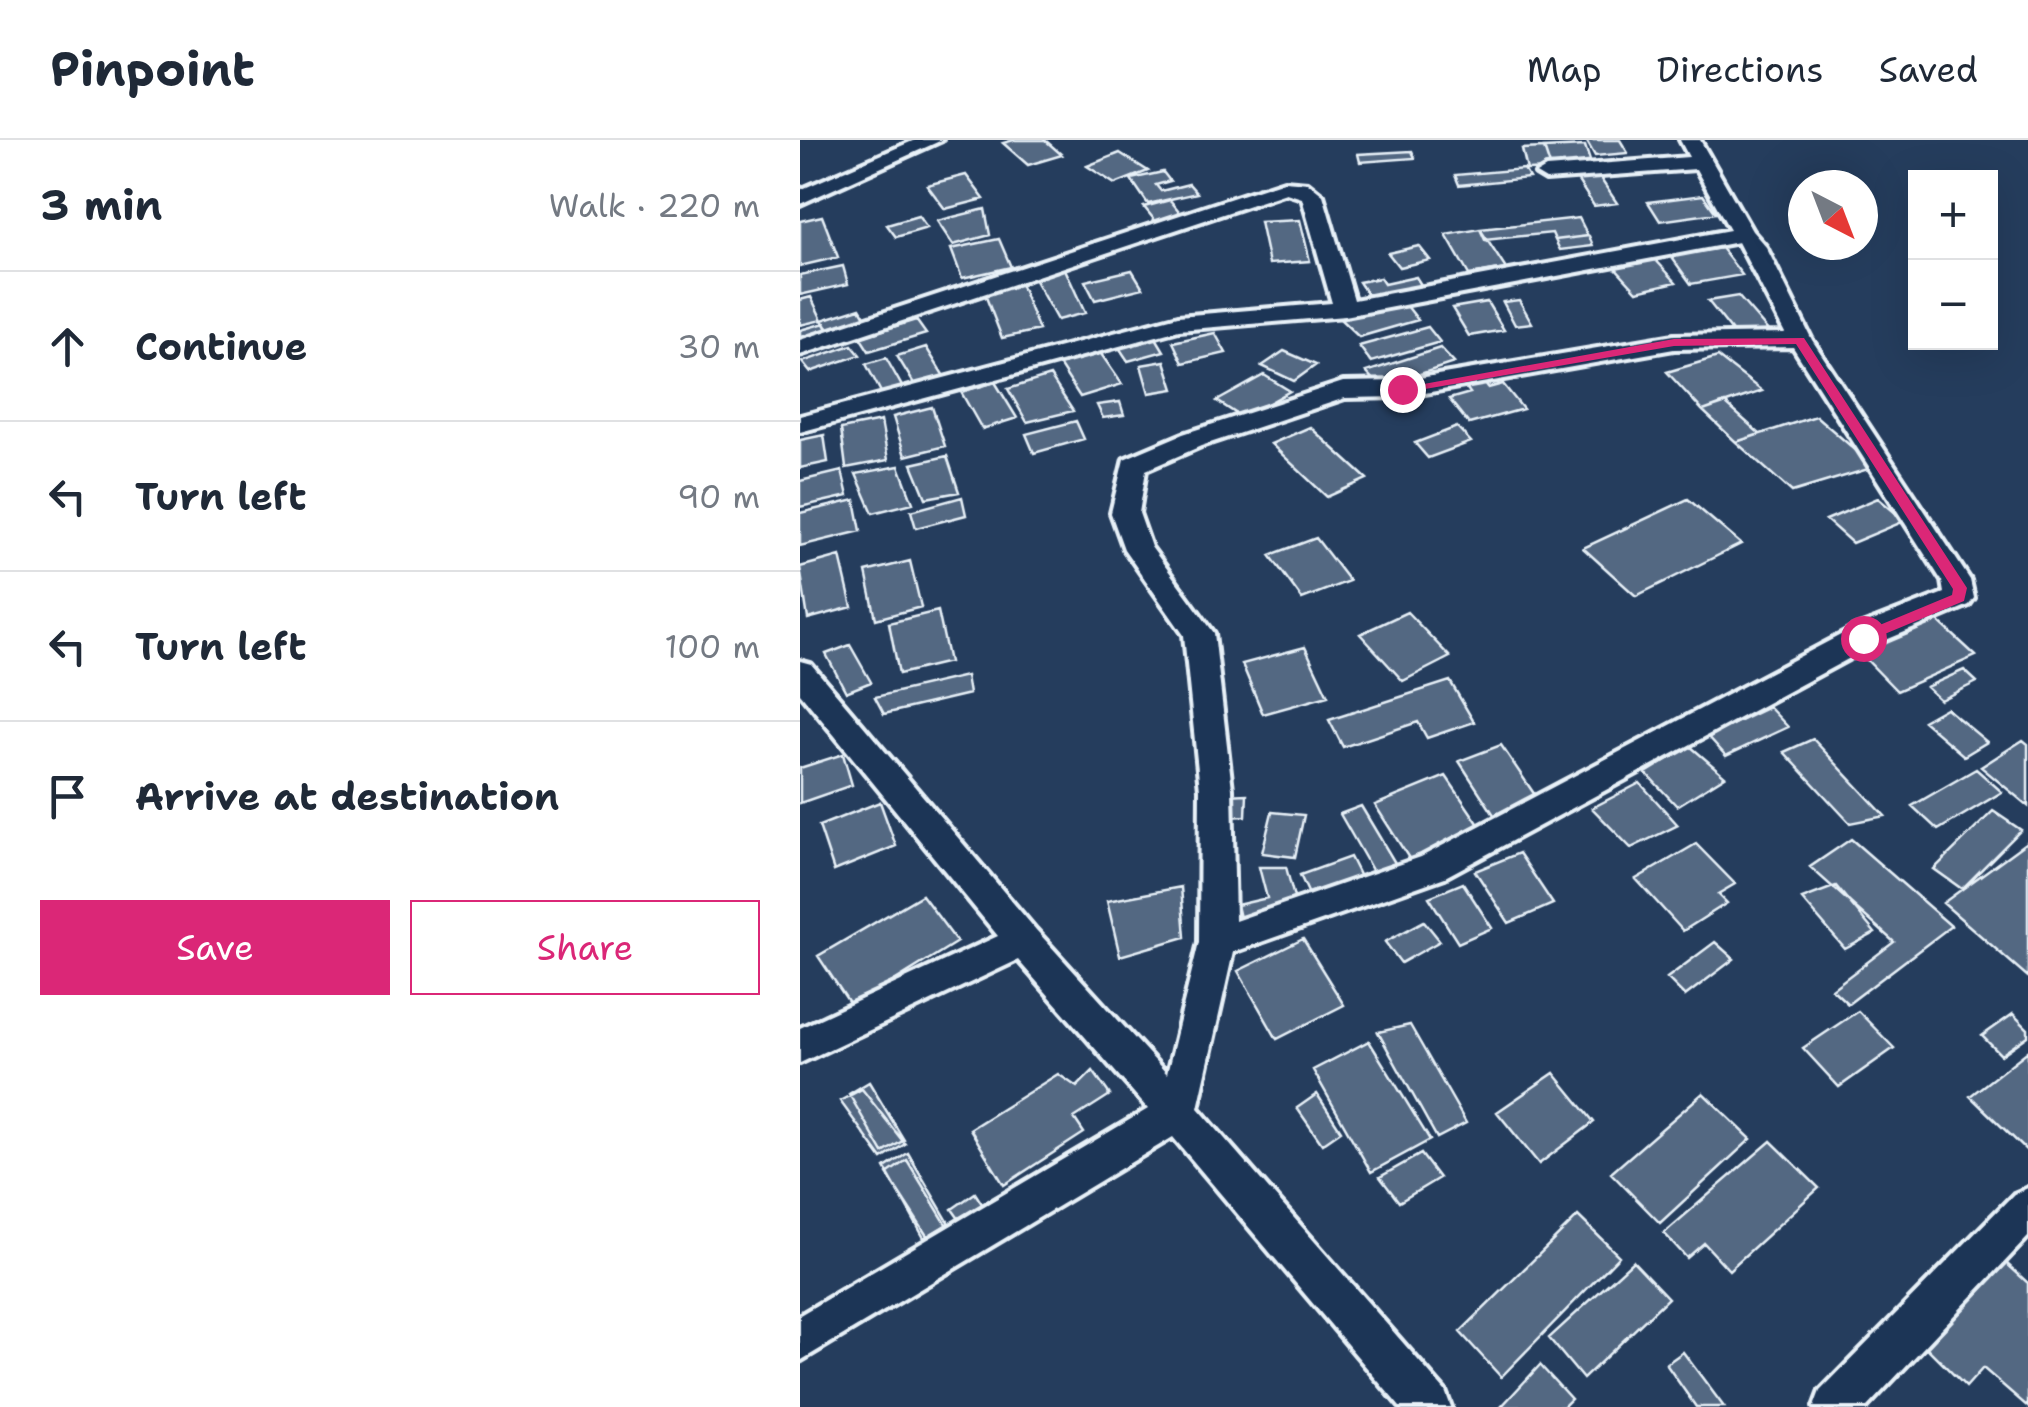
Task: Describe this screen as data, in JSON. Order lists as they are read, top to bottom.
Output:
{
  "north": "bottom right",
  "page": {
    "header": "Pinpoint",
    "nav": ["Map", "Directions", "Saved"],
    "heading": ["3 min", "Walk · 220 m"],
    "map_buttons": ["+", "−"],
    "list": [
      ["Continue", "30 m"],
      ["Turn left", "90 m"],
      ["Turn left", "100 m"],
      "Arrive at destination"
    ],
    "buttons": ["Save", "Share"]
  }
}
